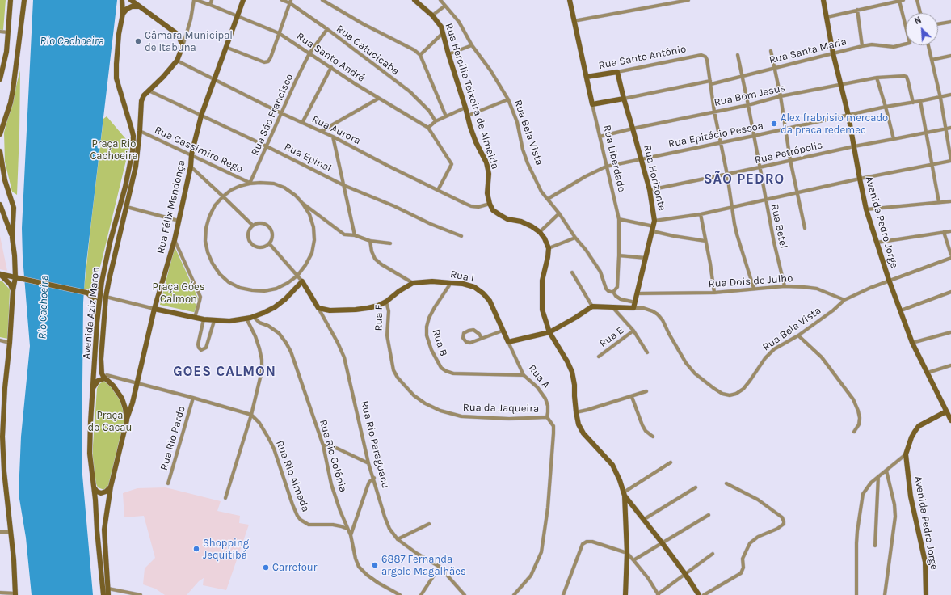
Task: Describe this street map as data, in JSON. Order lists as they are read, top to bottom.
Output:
{
  "streets": {
    "main road": [
      "Rua Santa Maria",
      "Rua Santo Antônio",
      "Rua Hercília Teixeira de Almeida",
      "Rua Liberdade",
      "Rua Horizonte",
      "Rua Félix Mendonça",
      "Avenida Pedro Jorge",
      "Rua I",
      "Avenida Aziz Maron",
      "Rua F",
      "Rua A",
      "Rua Rio Paraguacu"
    ],
    "street": [
      "Rua Catucicaba",
      "Rua Santo André",
      "Rua Bom Jesus",
      "Rua São Francisco",
      "Rua Aurora",
      "Rua Bela Vista",
      "Rua Epitácio Pessoa",
      "Rua Cassimiro Rego",
      "Rua Petrópolis",
      "Rua Epinal",
      "Rua Betel",
      "Rua Dois de Julho",
      "Rua E",
      "Rua B",
      "Rua da Jaqueira",
      "Rua Rio Pardo",
      "Rua Rio Colônia",
      "Rua Rio Almada"
    ]
  },
  "crossings": [
    ["Rua Catucicaba", "Rua São Francisco"],
    ["Rua Santa Maria", "Rua Santo Antônio"],
    ["Rua Santa Maria", "Rua Liberdade"],
    ["Rua Santa Maria", "Rua Horizonte"],
    ["Rua Santa Maria", "Avenida Pedro Jorge"],
    ["Rua Santa Maria", "Rua Betel"],
    ["Rua Santo André", "Rua São Francisco"],
    ["Rua Santo André", "Rua Aurora"],
    ["Rua Santo André", "Rua Félix Mendonça"],
    ["Rua Santo Antônio", "Rua Liberdade"],
    ["Rua Santo Antônio", "Rua Horizonte"],
    ["Rua Bom Jesus", "Rua Epitácio Pessoa"],
    ["Rua Bom Jesus", "Rua Liberdade"],
    ["Rua Bom Jesus", "Rua Horizonte"],
    ["Rua Bom Jesus", "Avenida Pedro Jorge"],
    ["Rua Bom Jesus", "Rua Betel"],
    ["Rua Hercília Teixeira de Almeida", "Rua Aurora"],
    ["Rua São Francisco", "Rua Aurora"],
    ["Rua São Francisco", "Rua Cassimiro Rego"],
    ["Rua São Francisco", "Rua Epinal"],
    ["Rua Aurora", "Rua Félix Mendonça"],
    ["Rua Aurora", "Avenida Aziz Maron"],
    ["Rua Bela Vista", "Rua Epitácio Pessoa"],
    ["Rua Bela Vista", "Rua Liberdade"],
    ["Rua Bela Vista", "Rua Horizonte"],
    ["Rua Bela Vista", "Rua Dois de Julho"],
    ["Rua Epitácio Pessoa", "Rua Liberdade"],
    ["Rua Epitácio Pessoa", "Rua Horizonte"],
    ["Rua Epitácio Pessoa", "Avenida Pedro Jorge"],
    ["Rua Epitácio Pessoa", "Rua Betel"],
    ["Rua Cassimiro Rego", "Rua Félix Mendonça"],
    ["Rua Cassimiro Rego", "Avenida Aziz Maron"],
    ["Rua Cassimiro Rego", "Rua Rio Paraguacu"],
    ["Rua Petrópolis", "Rua Horizonte"],
    ["Rua Petrópolis", "Avenida Pedro Jorge"],
    ["Rua Petrópolis", "Rua Betel"],
    ["Rua Epinal", "Rua Félix Mendonça"],
    ["Rua Epinal", "Avenida Aziz Maron"],
    ["Rua Horizonte", "Rua Dois de Julho"],
    ["Rua Félix Mendonça", "Avenida Aziz Maron"],
    ["Rua Betel", "Rua Dois de Julho"],
    ["Rua I", "Rua F"],
    ["Rua I", "Rua B"],
    ["Rua I", "Rua A"],
    ["Rua F", "Rua da Jaqueira"],
    ["Rua B", "Rua A"],
    ["Rua A", "Rua da Jaqueira"],
    ["Rua Rio Colônia", "Rua Rio Almada"]
  ],
  "districts": ["SÃO PEDRO", "GOES CALMON"],
  "water": ["Rio Cachoeira"],
  "parks": ["Praça Rio Cachoeira", "Praça Góes Calmon", "Praça do Cacau"],
  "places": [
    "Câmara Municipal de Itabuna",
    "Alex frabrisio mercado da praca redemec",
    "Shopping Jequitibá",
    "6887 Fernanda argolo Magalhães",
    "Carrefour"
  ],
  "north": "top left"
}
